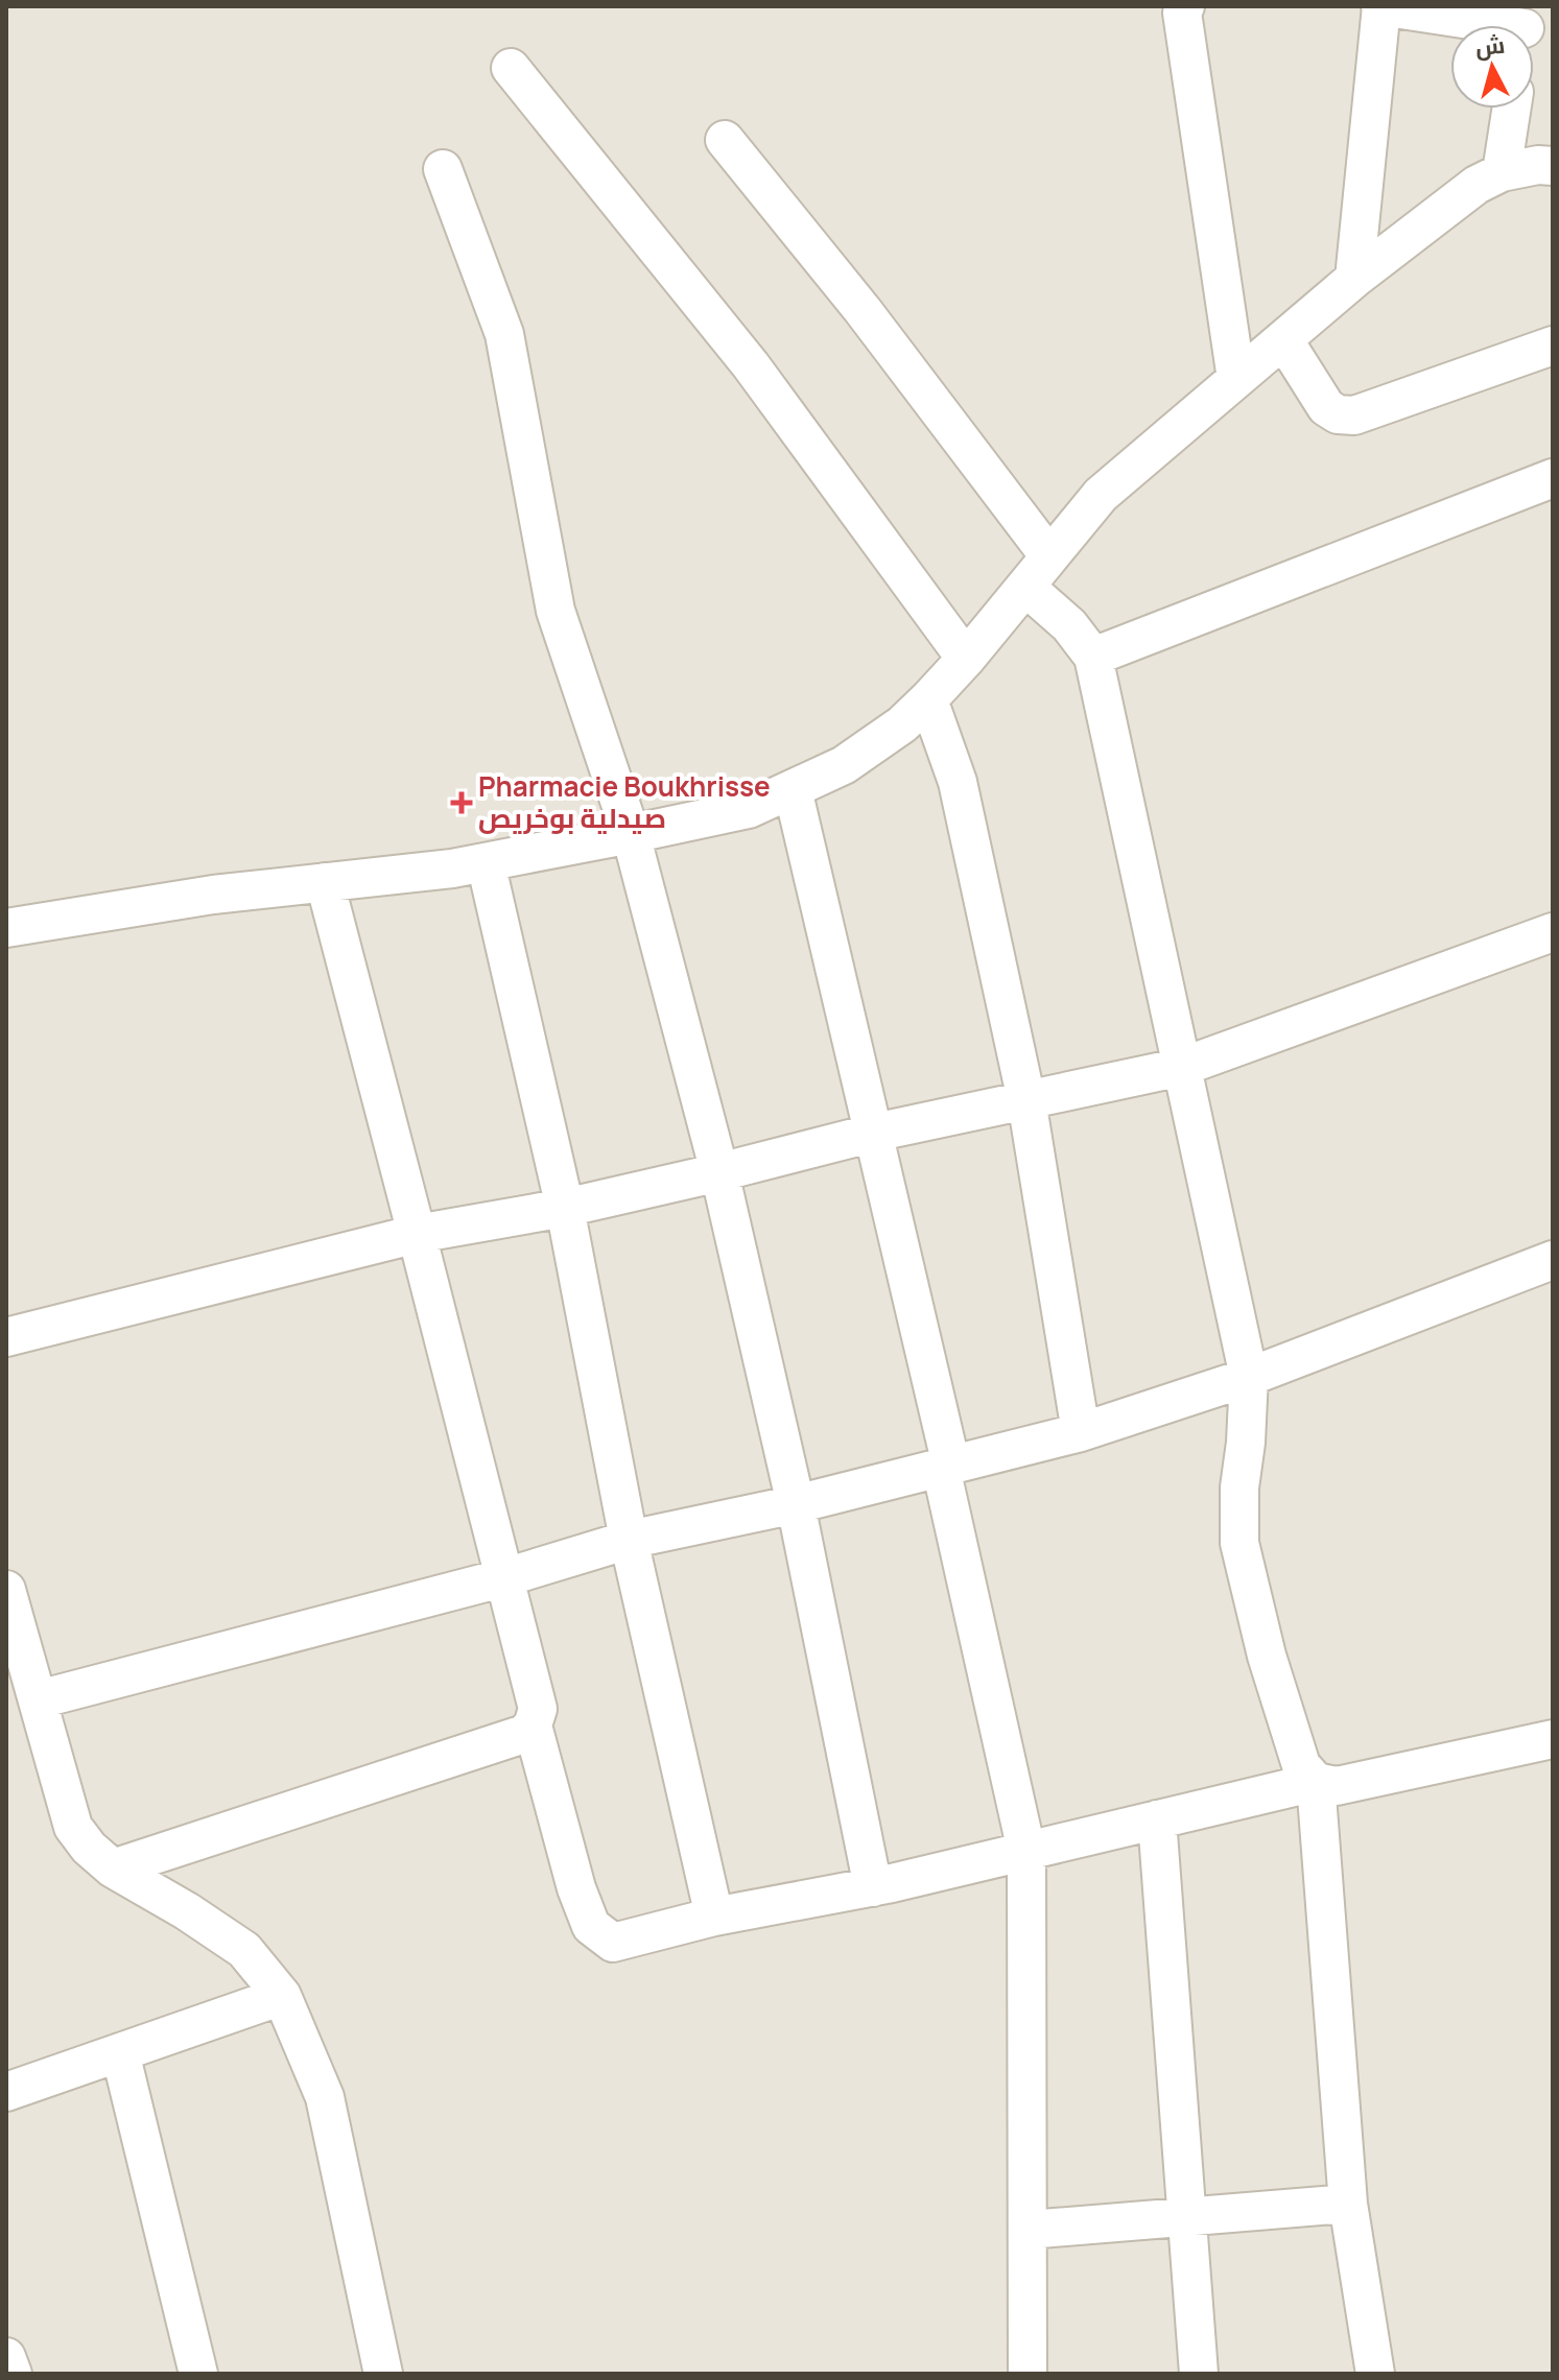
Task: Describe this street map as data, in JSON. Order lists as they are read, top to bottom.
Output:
{
  "places": {
    "health": ["Pharmacie Boukhrisse صيدلية بوخريص"]
  },
  "north": "top"
}
